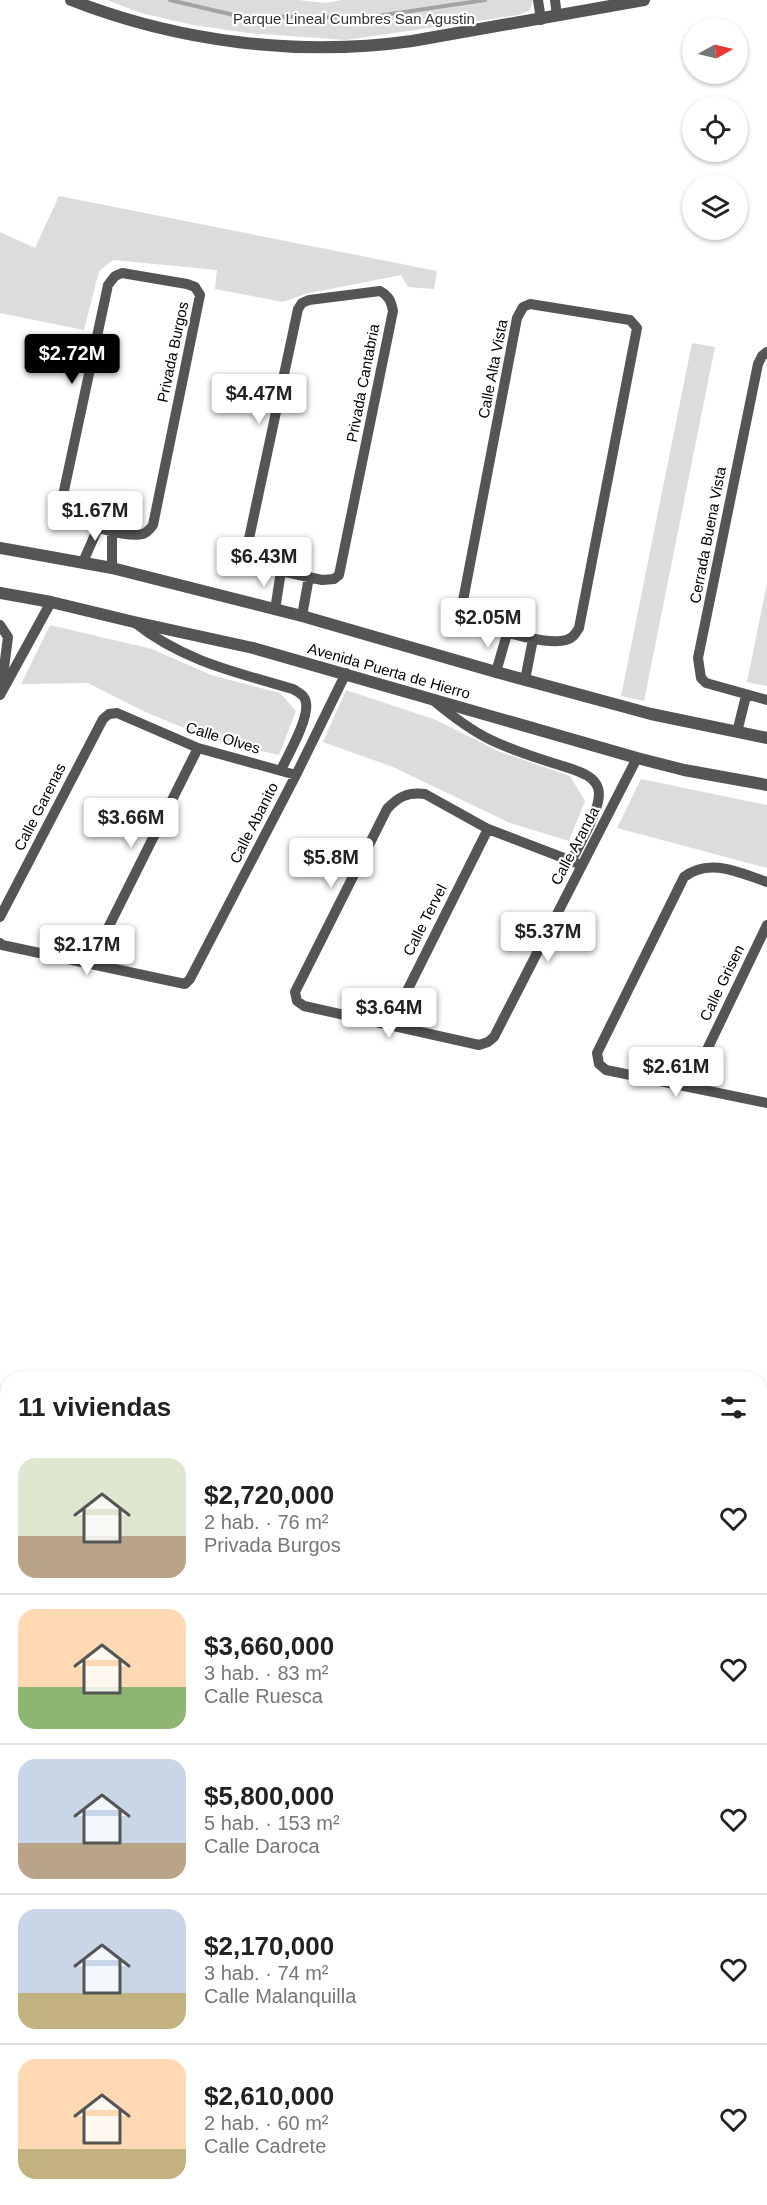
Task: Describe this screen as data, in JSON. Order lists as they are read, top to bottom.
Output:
{
  "streets": {
    "street": [
      "Privada Burgos",
      "Calle Alta Vista",
      "Privada Cantabria",
      "Cerrada Buena Vista",
      "Avenida Puerta de Hierro",
      "Calle Olves",
      "Calle Garenas",
      "Calle Abanito",
      "Calle Aranda",
      "Calle Tervel",
      "Calle Grisen"
    ]
  },
  "crossings": [
    ["Avenida Puerta de Hierro", "Calle Abanito"],
    ["Avenida Puerta de Hierro", "Calle Aranda"],
    ["Calle Olves", "Calle Garenas"],
    ["Calle Olves", "Calle Abanito"],
    ["Calle Aranda", "Calle Tervel"]
  ],
  "parks": ["Parque Lineal Cumbres San Agustin"],
  "north": "right",
  "page": {
    "price": [
      "$2.72M",
      "$4.47M",
      "$1.67M",
      "$6.43M",
      "$2.05M",
      "$3.66M",
      "$5.8M",
      "$5.37M",
      "$2.17M",
      "$3.64M",
      "$2.61M"
    ],
    "heading": "11 viviendas",
    "list": [
      {
        "name": "$2,720,000",
        "note": "2 hab. · 76 m² · Privada Burgos"
      },
      {
        "name": "$3,660,000",
        "note": "3 hab. · 83 m² · Calle Ruesca"
      },
      {
        "name": "$5,800,000",
        "note": "5 hab. · 153 m² · Calle Daroca"
      },
      {
        "name": "$2,170,000",
        "note": "3 hab. · 74 m² · Calle Malanquilla"
      },
      {
        "name": "$2,610,000",
        "note": "2 hab. · 60 m² · Calle Cadrete"
      }
    ]
  }
}
